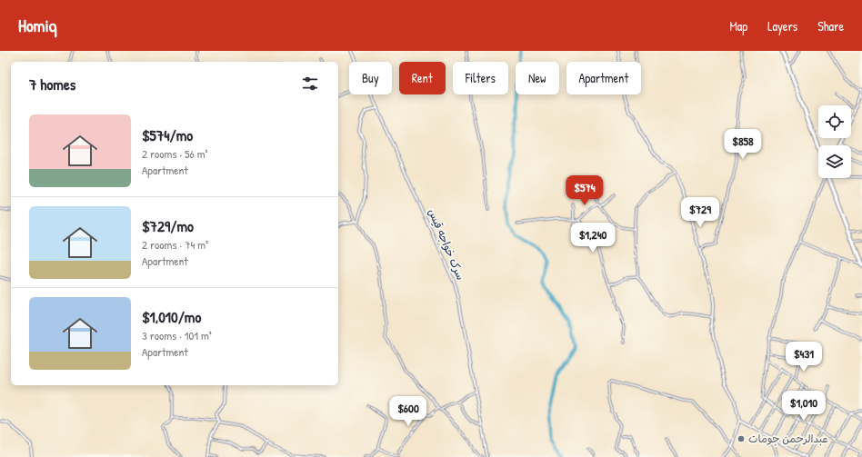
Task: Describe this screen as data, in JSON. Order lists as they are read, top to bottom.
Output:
{
  "streets": {
    "street": ["سرک خواجه قیس"]
  },
  "places": ["عبدالرحمن جومات"],
  "page": {
    "header": "Homiq",
    "nav": ["Map", "Layers", "Share"],
    "chip": [
      "Buy",
      "Rent",
      "Filters",
      "New",
      "Apartment"
    ],
    "heading": "7 homes",
    "list": [
      {
        "name": "$574/mo",
        "note": "2 rooms · 56 m² · Apartment"
      },
      {
        "name": "$729/mo",
        "note": "2 rooms · 74 m² · Apartment"
      },
      {
        "name": "$1,010/mo",
        "note": "3 rooms · 101 m² · Apartment"
      }
    ],
    "price": [
      "$858",
      "$574",
      "$729",
      "$1,240",
      "$431",
      "$1,010",
      "$600"
    ]
  }
}
